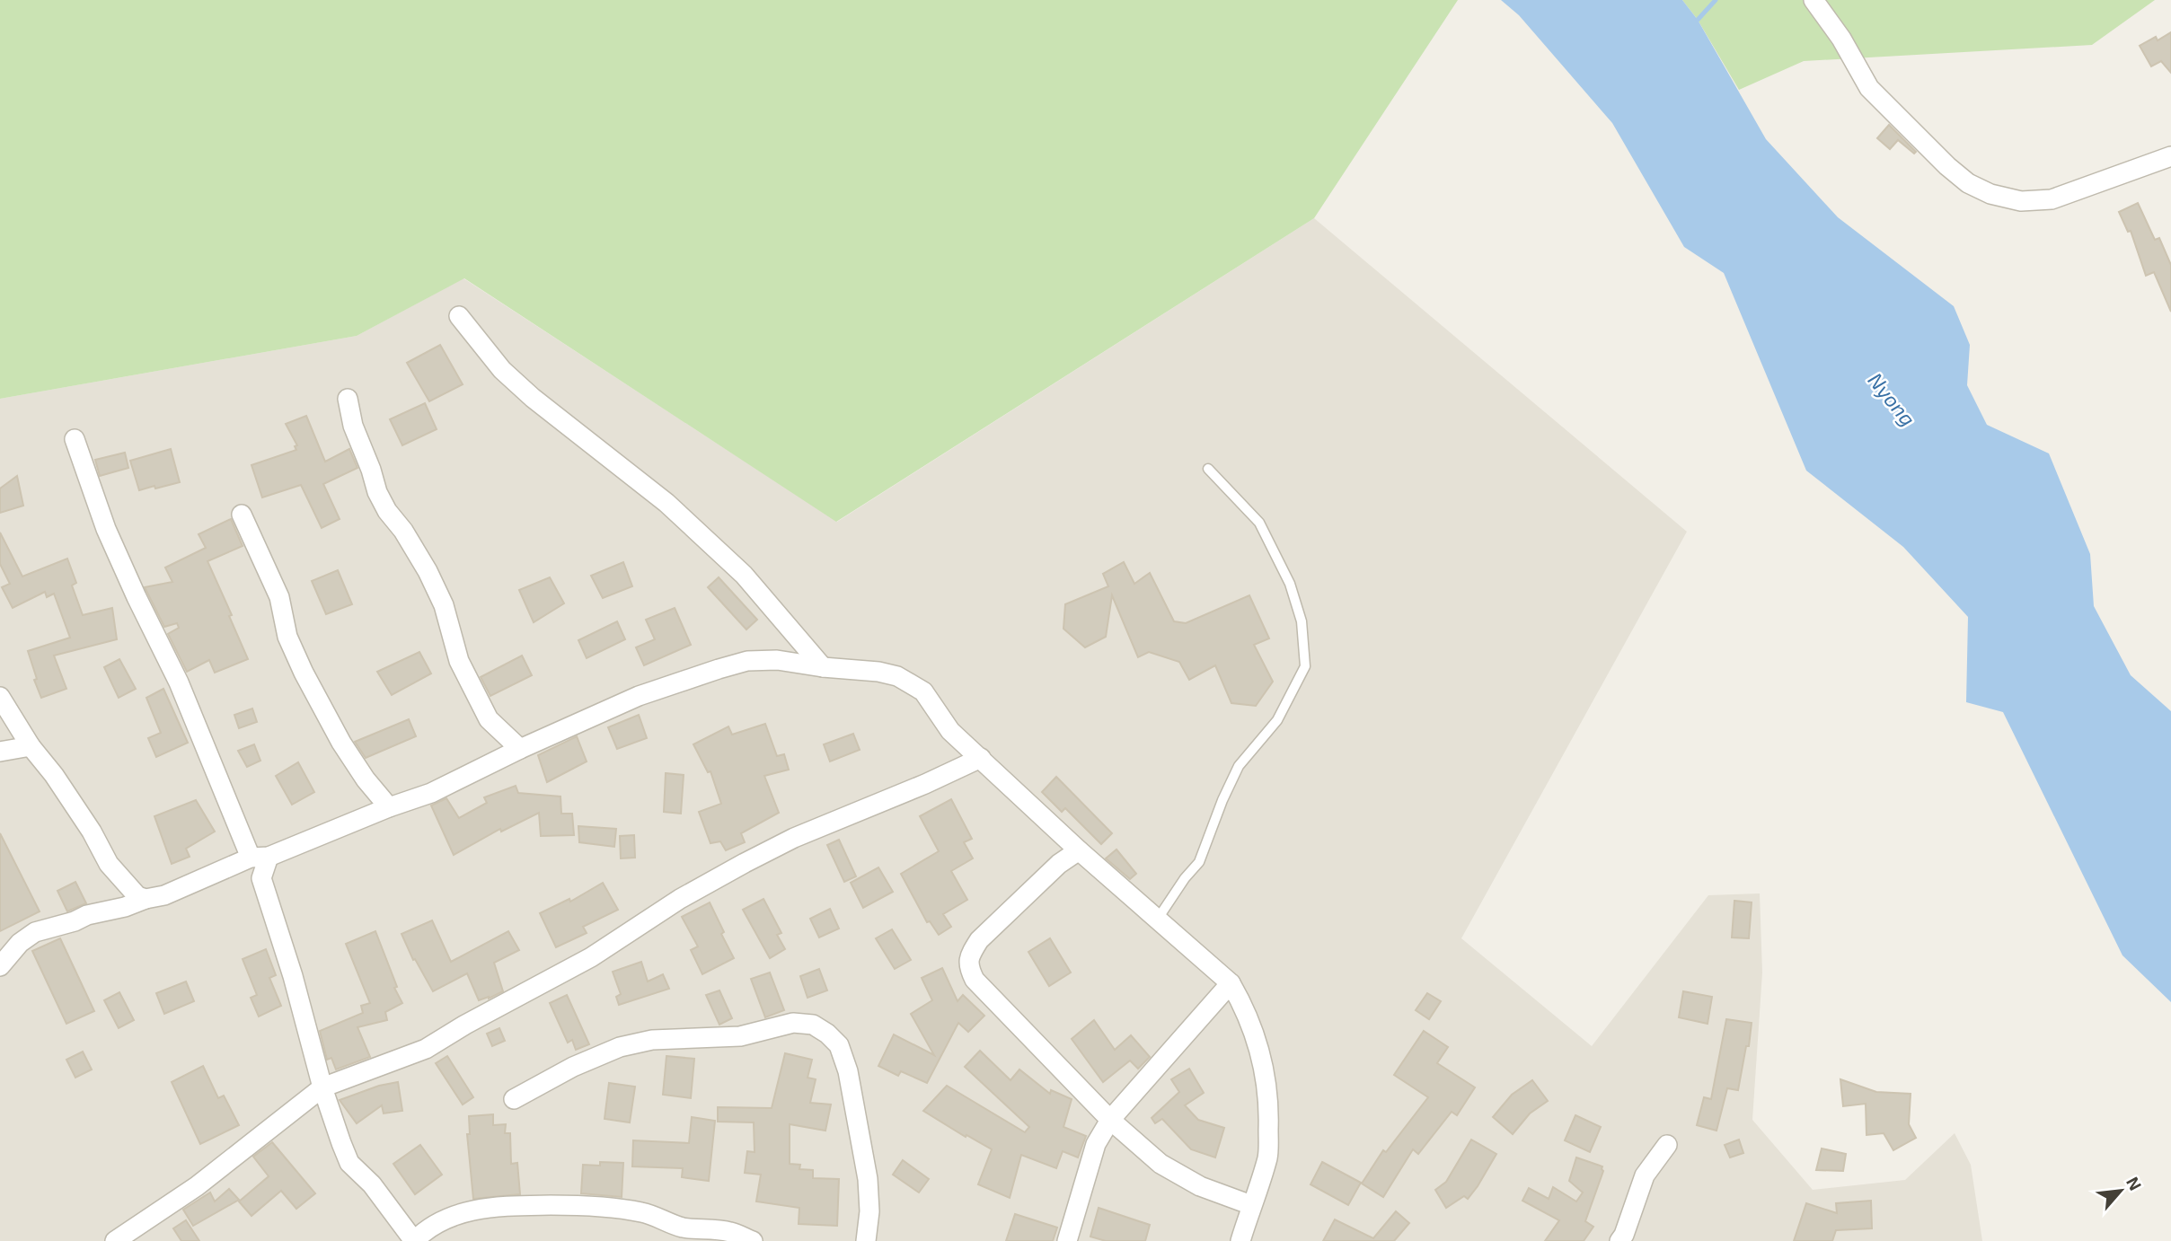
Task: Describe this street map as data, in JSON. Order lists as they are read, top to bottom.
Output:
{
  "water": ["Nyong"],
  "north": "top right"
}
